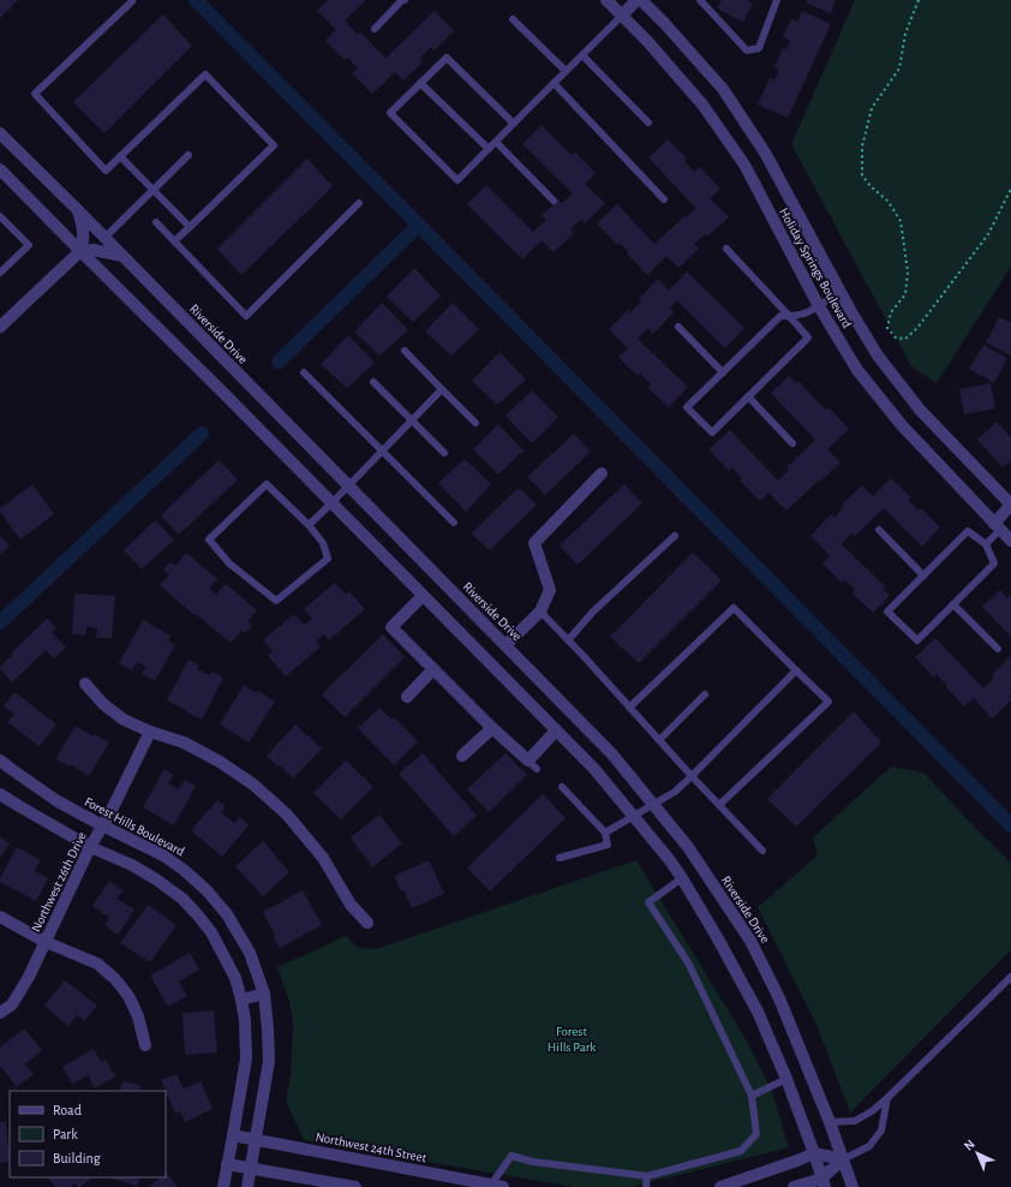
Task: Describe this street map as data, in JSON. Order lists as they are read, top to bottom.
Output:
{
  "streets": {
    "street": [
      "Holiday Springs Boulevard",
      "Riverside Drive",
      "Forest Hills Boulevard",
      "Northwest 26th Drive",
      "Northwest 24th Street"
    ]
  },
  "crossings": [
    ["Forest Hills Boulevard", "Northwest 26th Drive"],
    ["Forest Hills Boulevard", "Northwest 24th Street"]
  ],
  "parks": ["Forest Hills Park"],
  "legend": ["Road", "Park", "Building"],
  "north": "top left"
}
